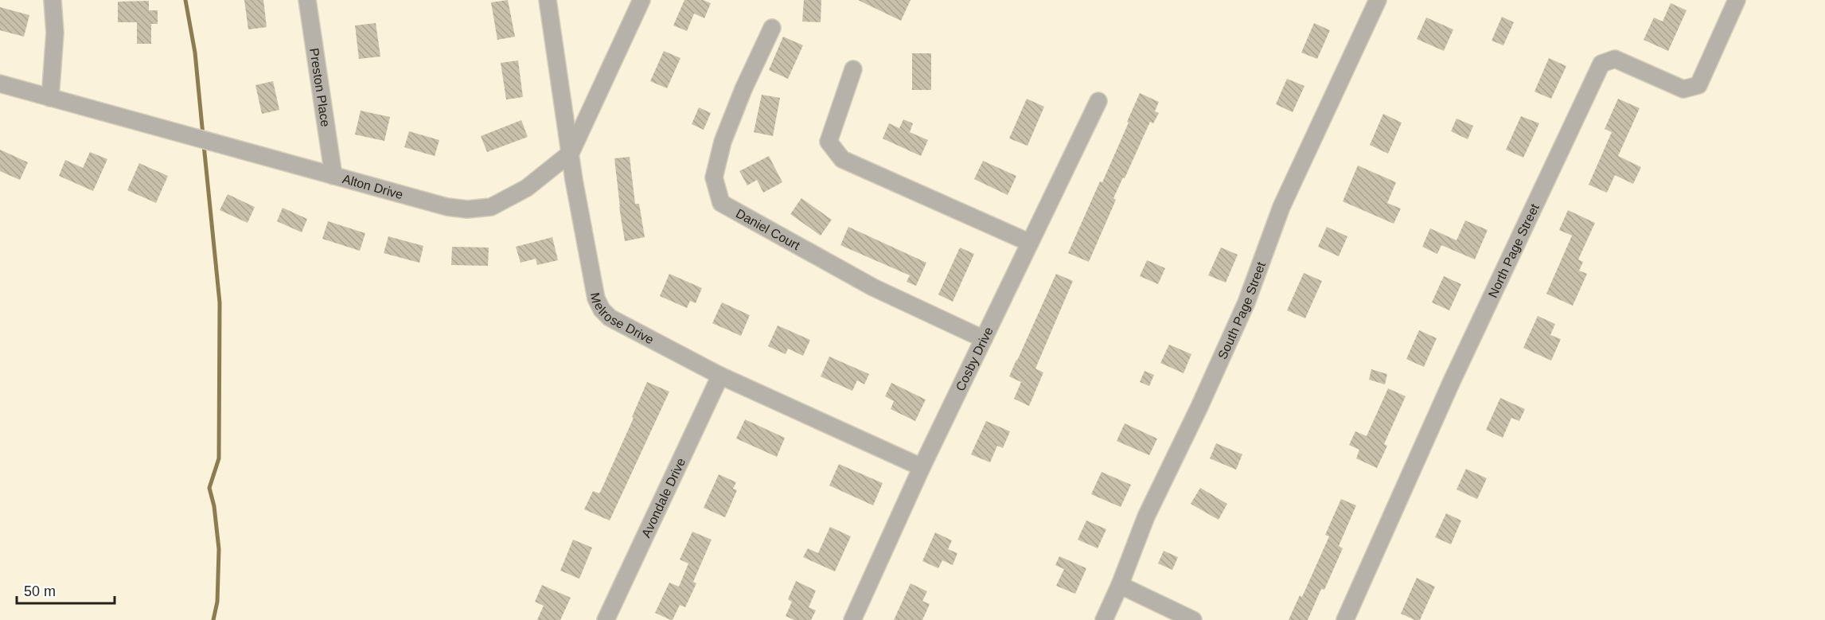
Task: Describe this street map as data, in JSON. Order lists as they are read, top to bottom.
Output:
{
  "streets": {
    "street": [
      "Preston Place",
      "Alton Drive",
      "Daniel Court",
      "North Page Street",
      "South Page Street",
      "Melrose Drive",
      "Cosby Drive",
      "Avondale Drive"
    ]
  },
  "crossings": [
    ["Preston Place", "Alton Drive"],
    ["Alton Drive", "Melrose Drive"],
    ["Daniel Court", "Cosby Drive"],
    ["Melrose Drive", "Cosby Drive"],
    ["Melrose Drive", "Avondale Drive"]
  ],
  "scale_bar": "50 m"
}
